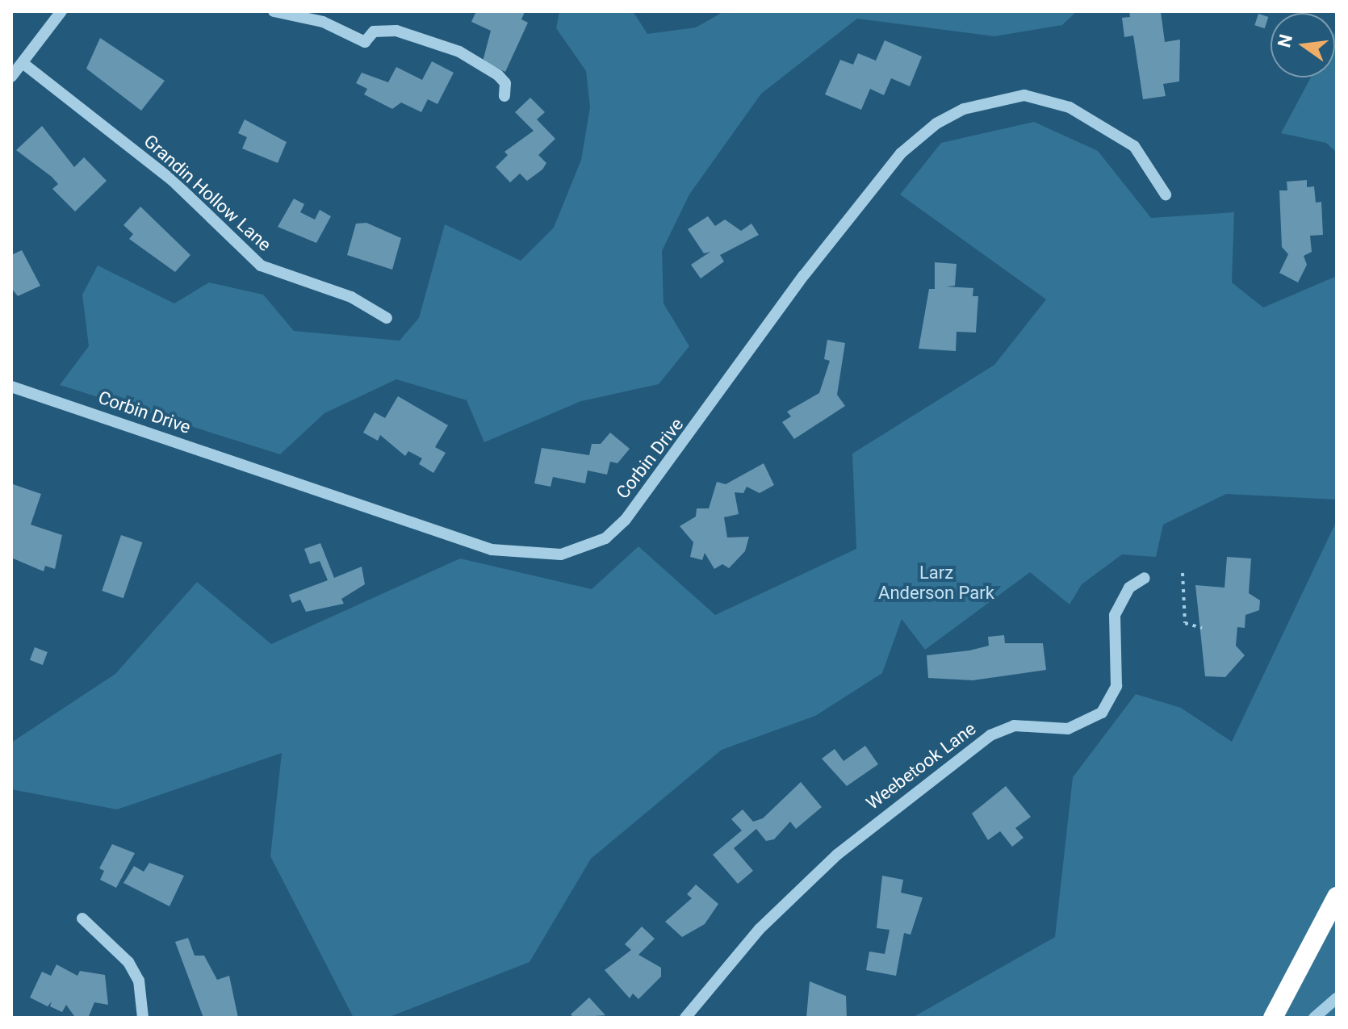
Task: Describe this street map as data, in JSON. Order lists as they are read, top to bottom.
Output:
{
  "streets": {
    "street": ["Grandin Hollow Lane", "Corbin Drive", "Weebetook Lane"]
  },
  "parks": ["Larz Anderson Park"],
  "north": "left"
}
